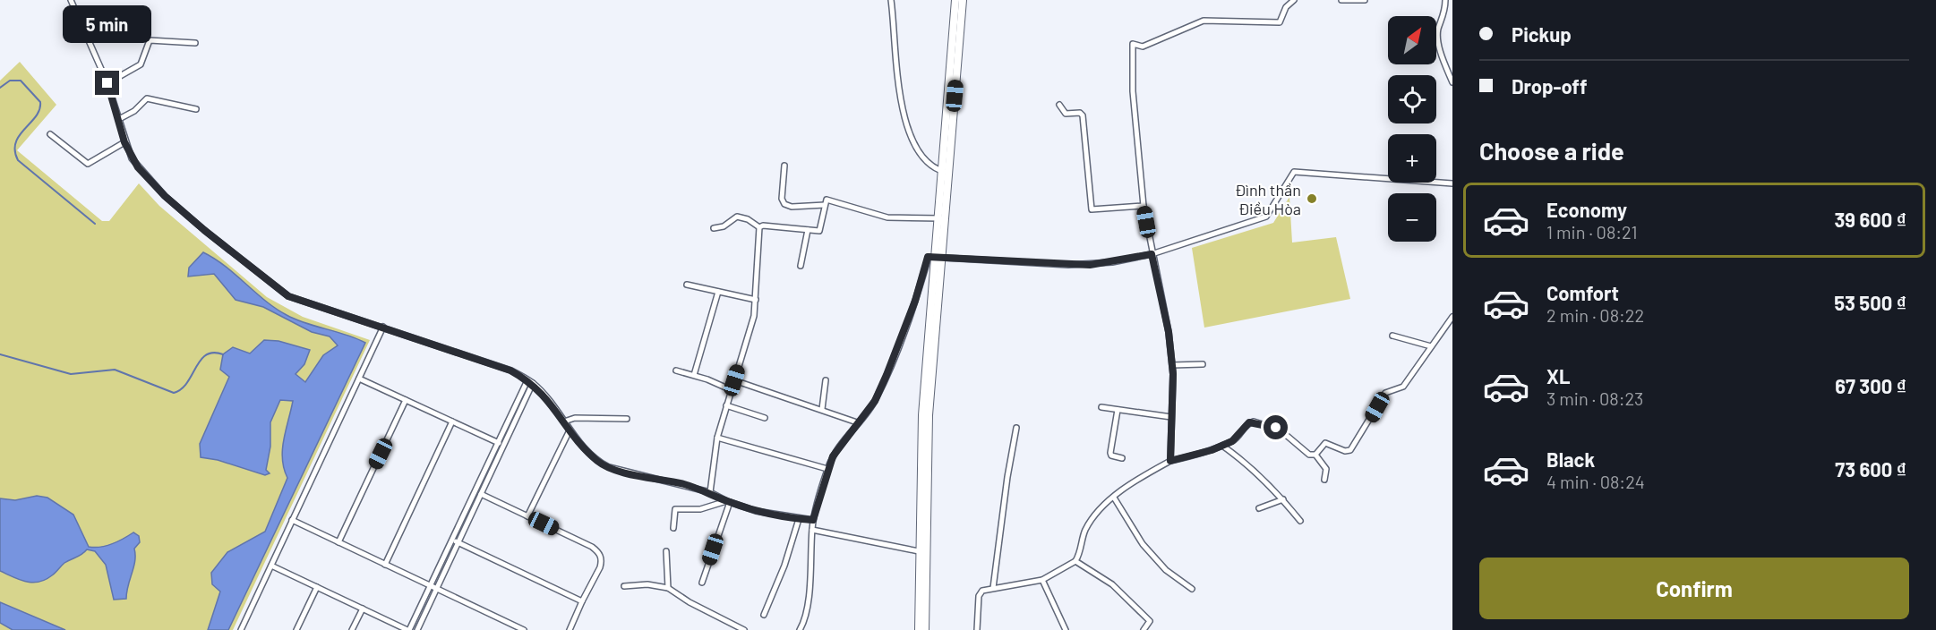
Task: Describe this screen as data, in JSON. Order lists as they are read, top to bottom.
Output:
{
  "places": ["Đình thần Điều Hòa"],
  "north": "top right",
  "page": {
    "banner": ["Pickup", "Drop-off"],
    "bubble": "5 min",
    "map_buttons": ["+", "−"],
    "heading": "Choose a ride",
    "list": [
      {
        "name": "Economy",
        "note": "1 min · 08:21",
        "value": "39 600 ₫"
      },
      {
        "name": "Comfort",
        "note": "2 min · 08:22",
        "value": "53 500 ₫"
      },
      {
        "name": "XL",
        "note": "3 min · 08:23",
        "value": "67 300 ₫"
      },
      {
        "name": "Black",
        "note": "4 min · 08:24",
        "value": "73 600 ₫"
      }
    ],
    "buttons": "Confirm"
  }
}
